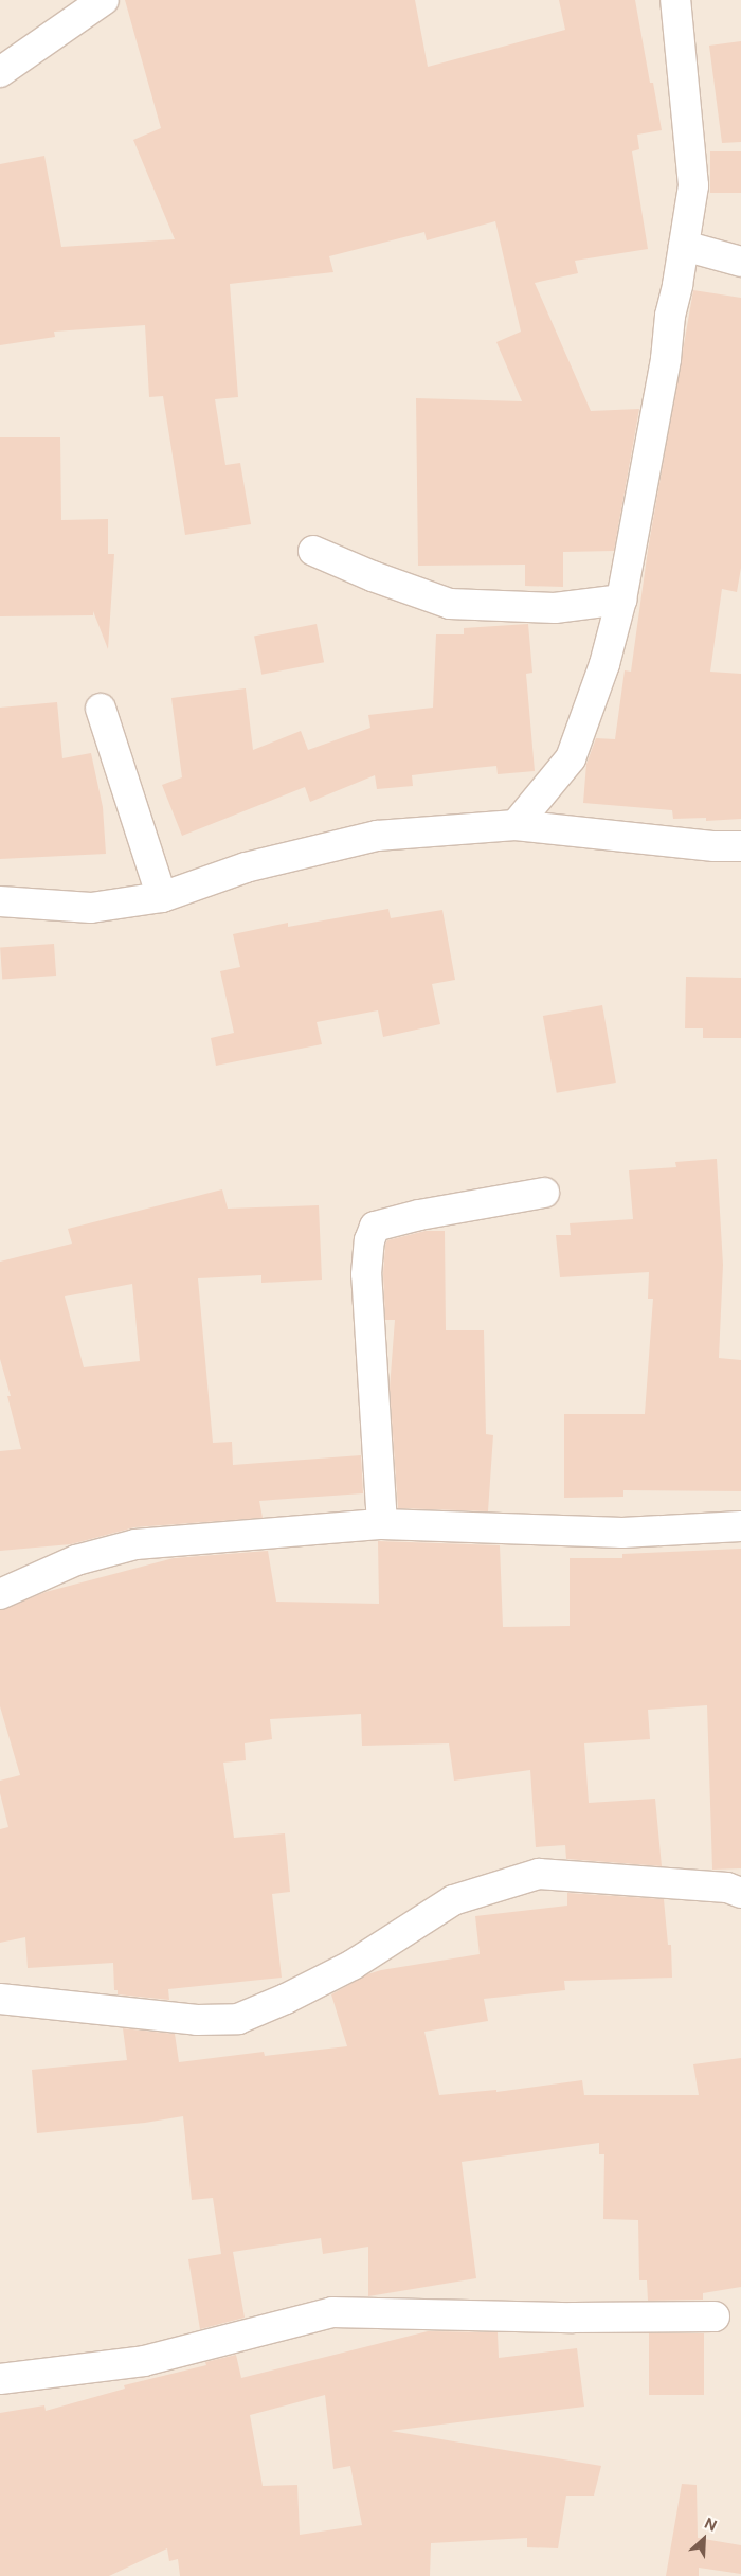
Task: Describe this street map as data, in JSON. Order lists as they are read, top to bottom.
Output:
{
  "north": "top right"
}
